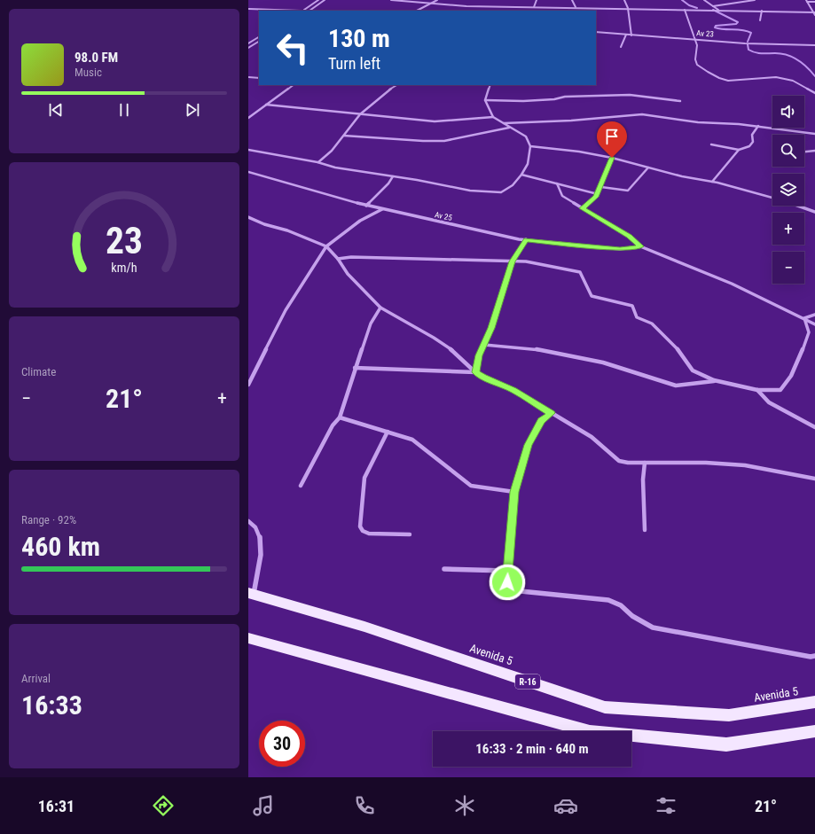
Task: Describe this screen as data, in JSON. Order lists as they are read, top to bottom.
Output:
{
  "streets": {
    "main road": ["Avenida 5", "R-16"],
    "street": ["Av 23", "Av 25"]
  },
  "page": {
    "turn": ["130 m", "Turn left"],
    "song": ["98.0 FM", "Music"],
    "map_buttons": ["+", "−"],
    "tile": [
      "Climate",
      ["Range · 92%", "460 km"],
      ["Arrival", "16:33"]
    ],
    "heat": ["−", "21°", "+"],
    "limit": "30",
    "trip": "16:33 · 2 min · 640 m",
    "tabs": ["16:31", "21°"],
    "gauge": ["23", "km/h"]
  }
}
